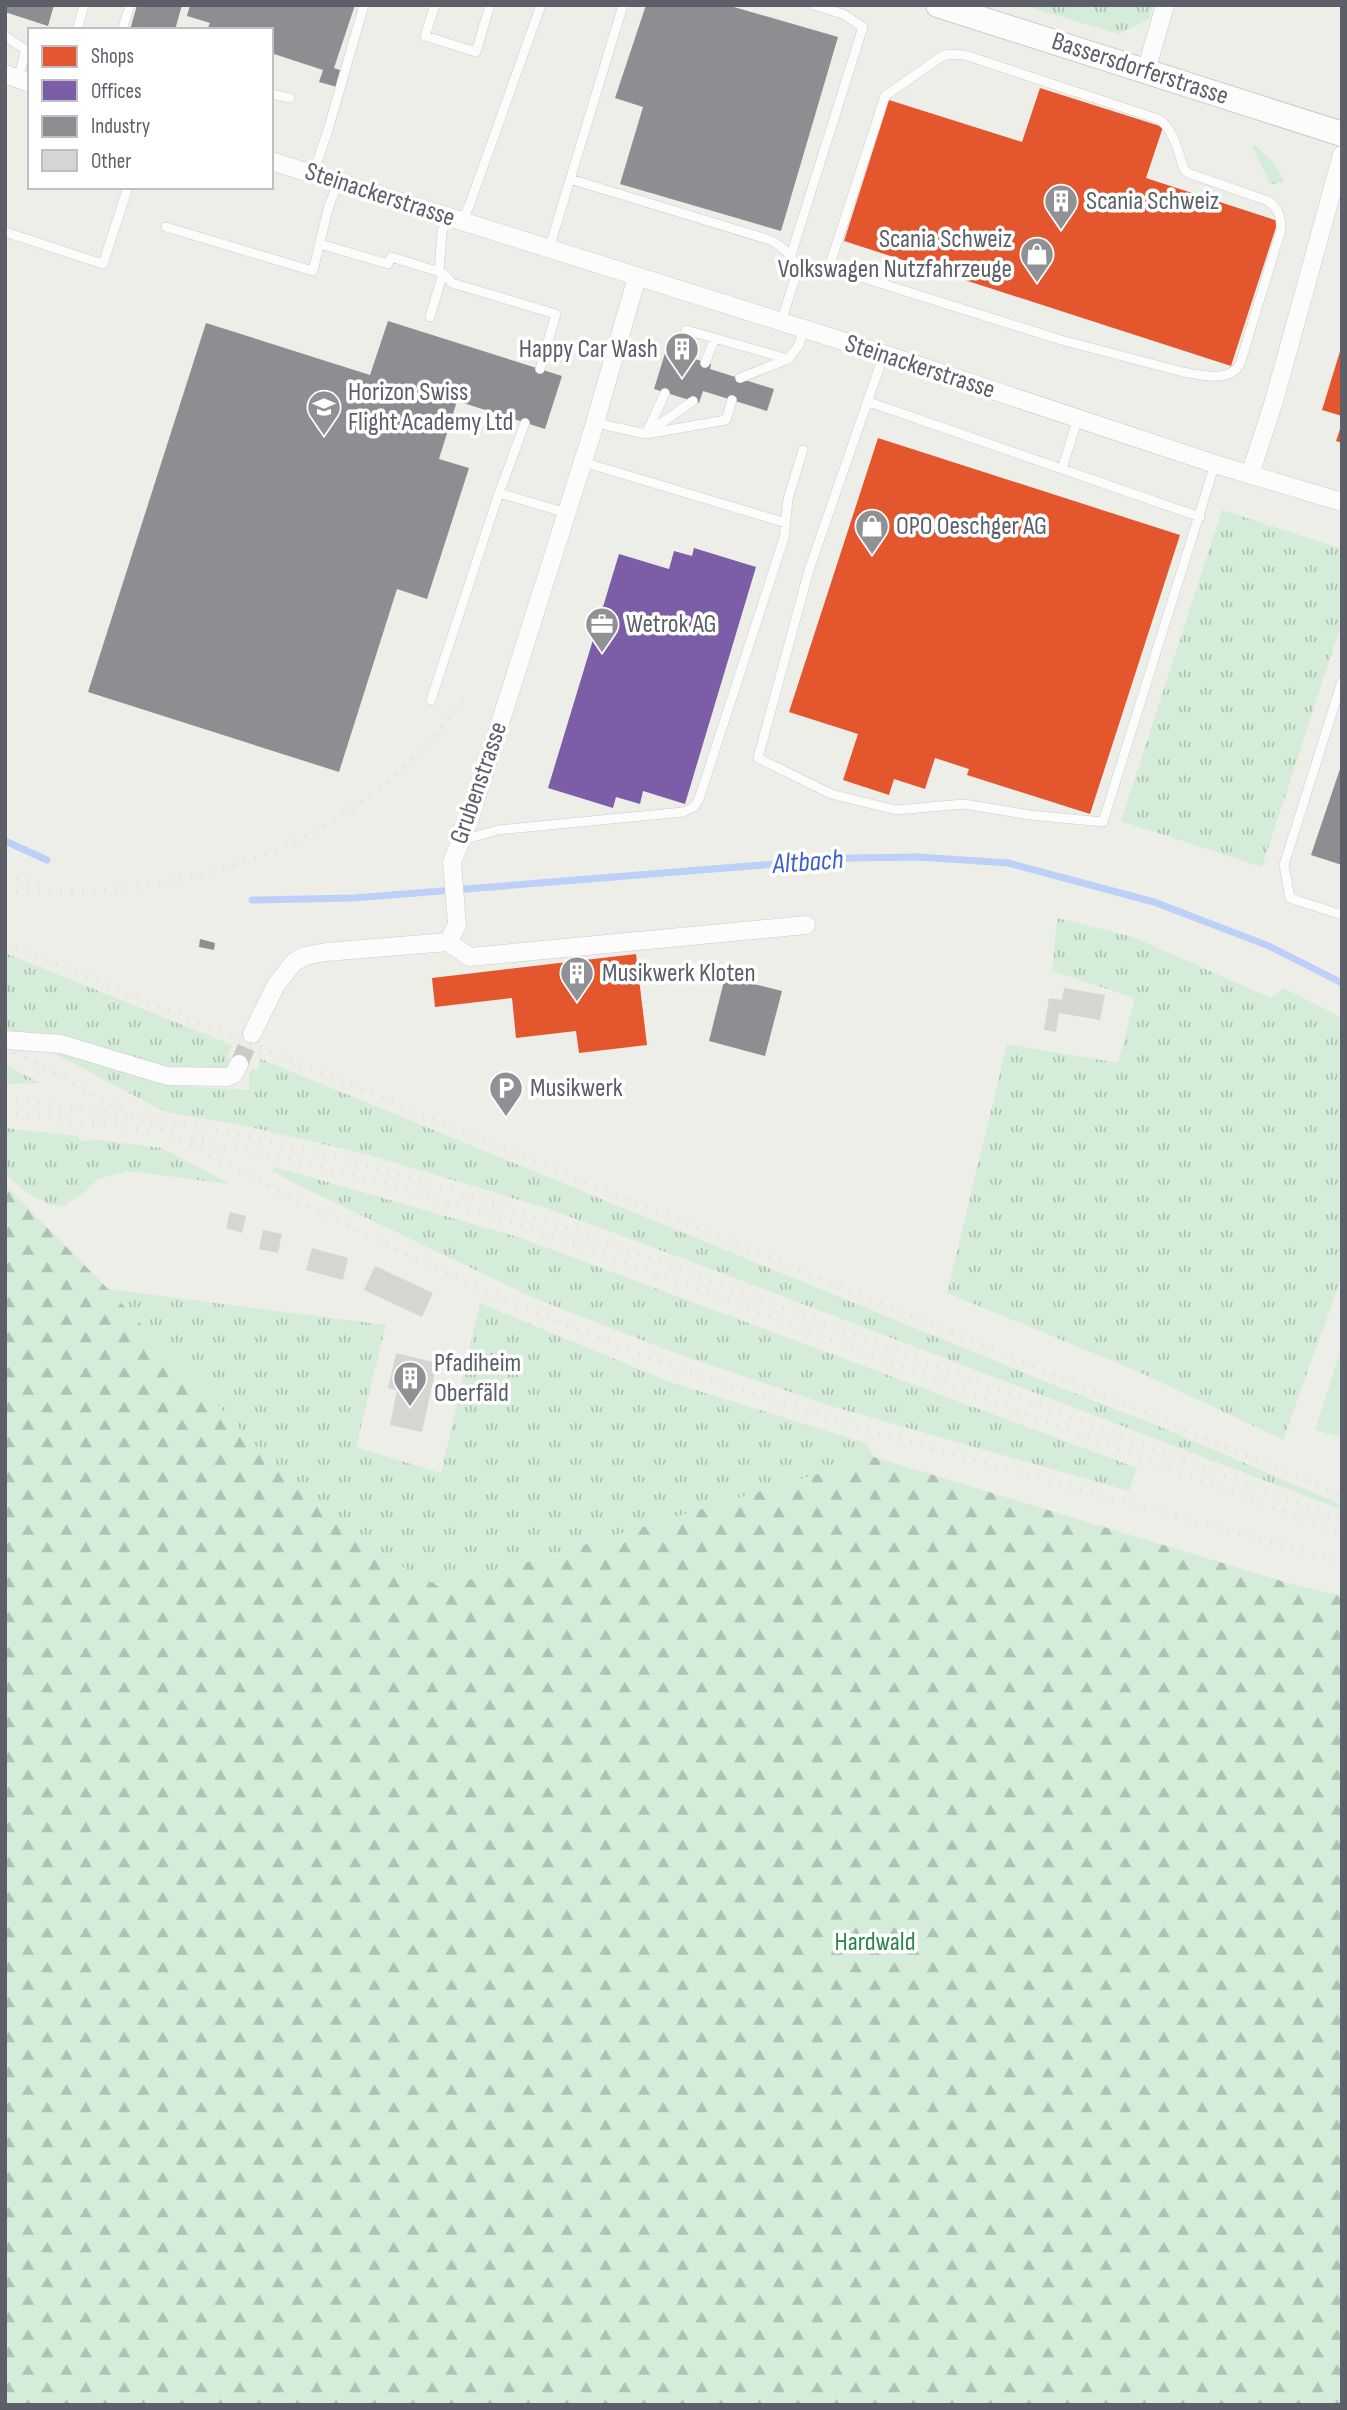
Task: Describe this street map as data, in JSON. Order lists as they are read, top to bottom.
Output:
{
  "streets": {
    "main road": ["Bassersdorferstrasse"],
    "street": ["Steinackerstrasse", "Grubenstrasse"]
  },
  "crossings": [
    ["Steinackerstrasse", "Grubenstrasse"]
  ],
  "water": ["Altbach"],
  "parks": ["Hardwald"],
  "places": {
    "building": [
      "Scania Schweiz",
      "Happy Car Wash",
      "Musikwerk Kloten",
      "Pfadiheim Oberfäld"
    ],
    "shop": ["Scania Schweiz Volkswagen Nutzfahrzeuge", "OPO Oeschger AG"],
    "school or university": ["Horizon Swiss Flight Academy Ltd"],
    "office": ["Wetrok AG"],
    "parking": ["Musikwerk"]
  },
  "legend": [
    "Shops",
    "Offices",
    "Industry",
    "Other"
  ]
}
